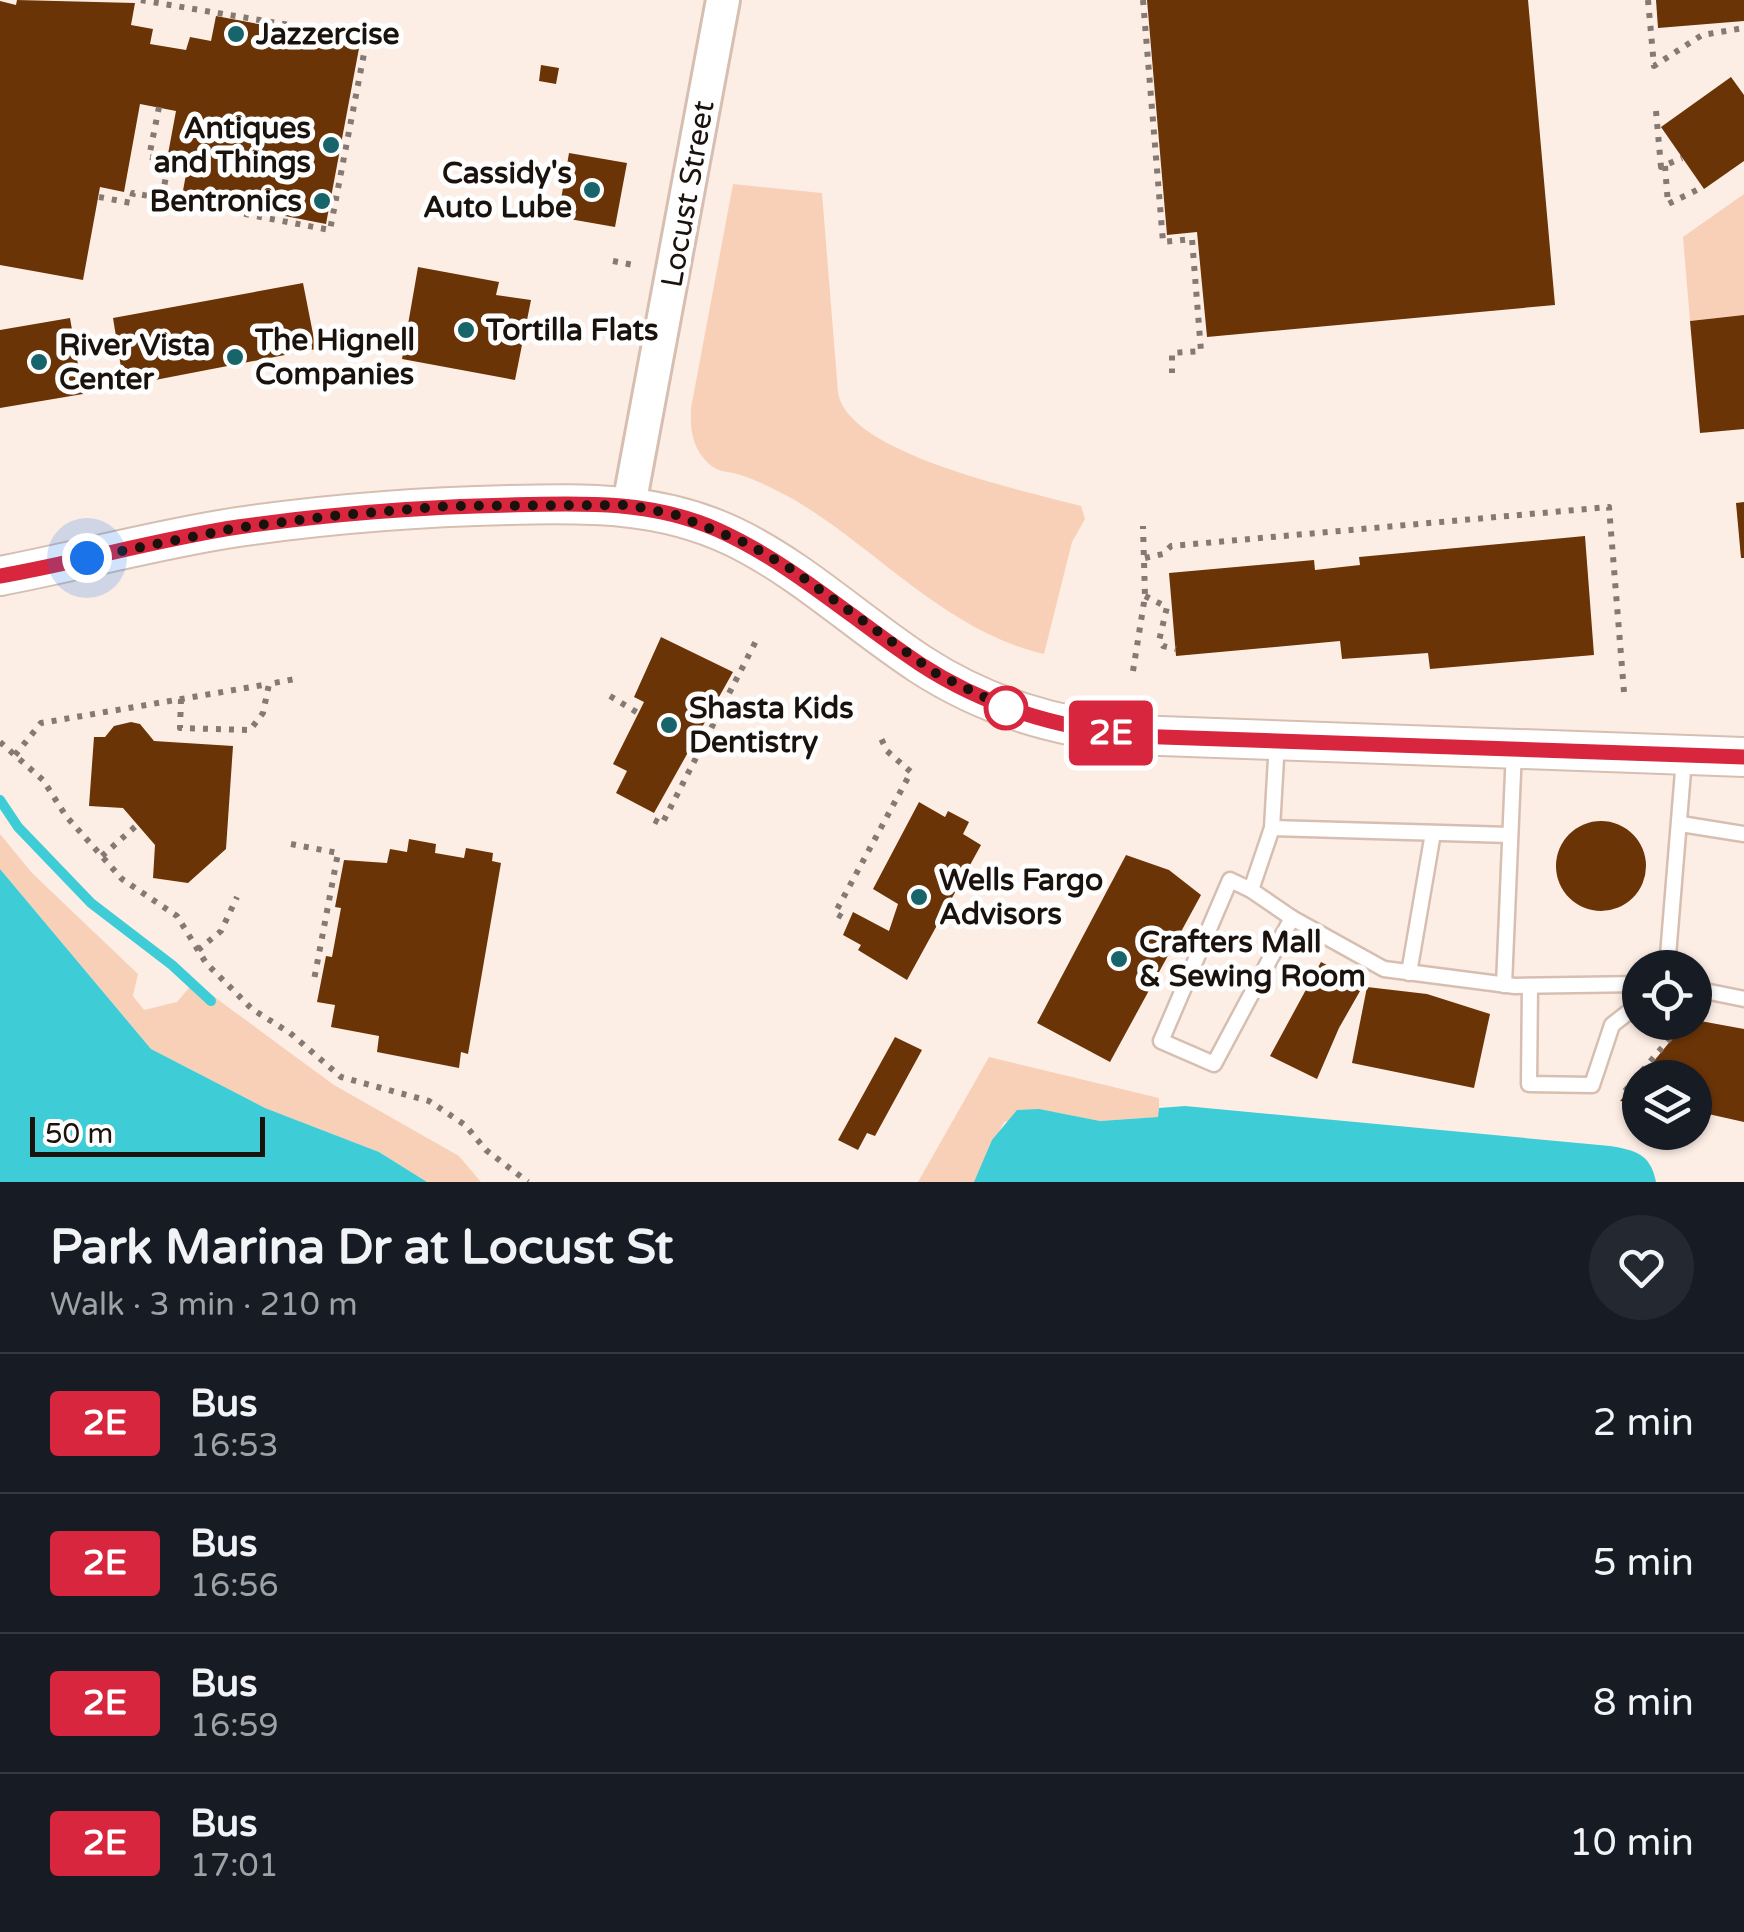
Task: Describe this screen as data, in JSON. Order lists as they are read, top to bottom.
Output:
{
  "streets": {
    "street": ["Locust Street"]
  },
  "places": [
    "Jazzercise",
    "Antiques and Things",
    "Cassidy's Auto Lube",
    "Bentronics",
    "Tortilla Flats",
    "The Hignell Companies",
    "River Vista Center",
    "Shasta Kids Dentistry",
    "Wells Fargo Advisors",
    "Crafters Mall & Sewing Room"
  ],
  "lines": ["bus line 2E"],
  "scale_bar": "50 m",
  "page": {
    "on_map": "2E",
    "scale": "50 m",
    "heading": ["Park Marina Dr at Locust St", "Walk · 3 min · 210 m"],
    "list": [
      {
        "mark": "2E",
        "name": "Bus",
        "note": "16:53",
        "value": "2 min"
      },
      {
        "mark": "2E",
        "name": "Bus",
        "note": "16:56",
        "value": "5 min"
      },
      {
        "mark": "2E",
        "name": "Bus",
        "note": "16:59",
        "value": "8 min"
      },
      {
        "mark": "2E",
        "name": "Bus",
        "note": "17:01",
        "value": "10 min"
      }
    ]
  }
}
